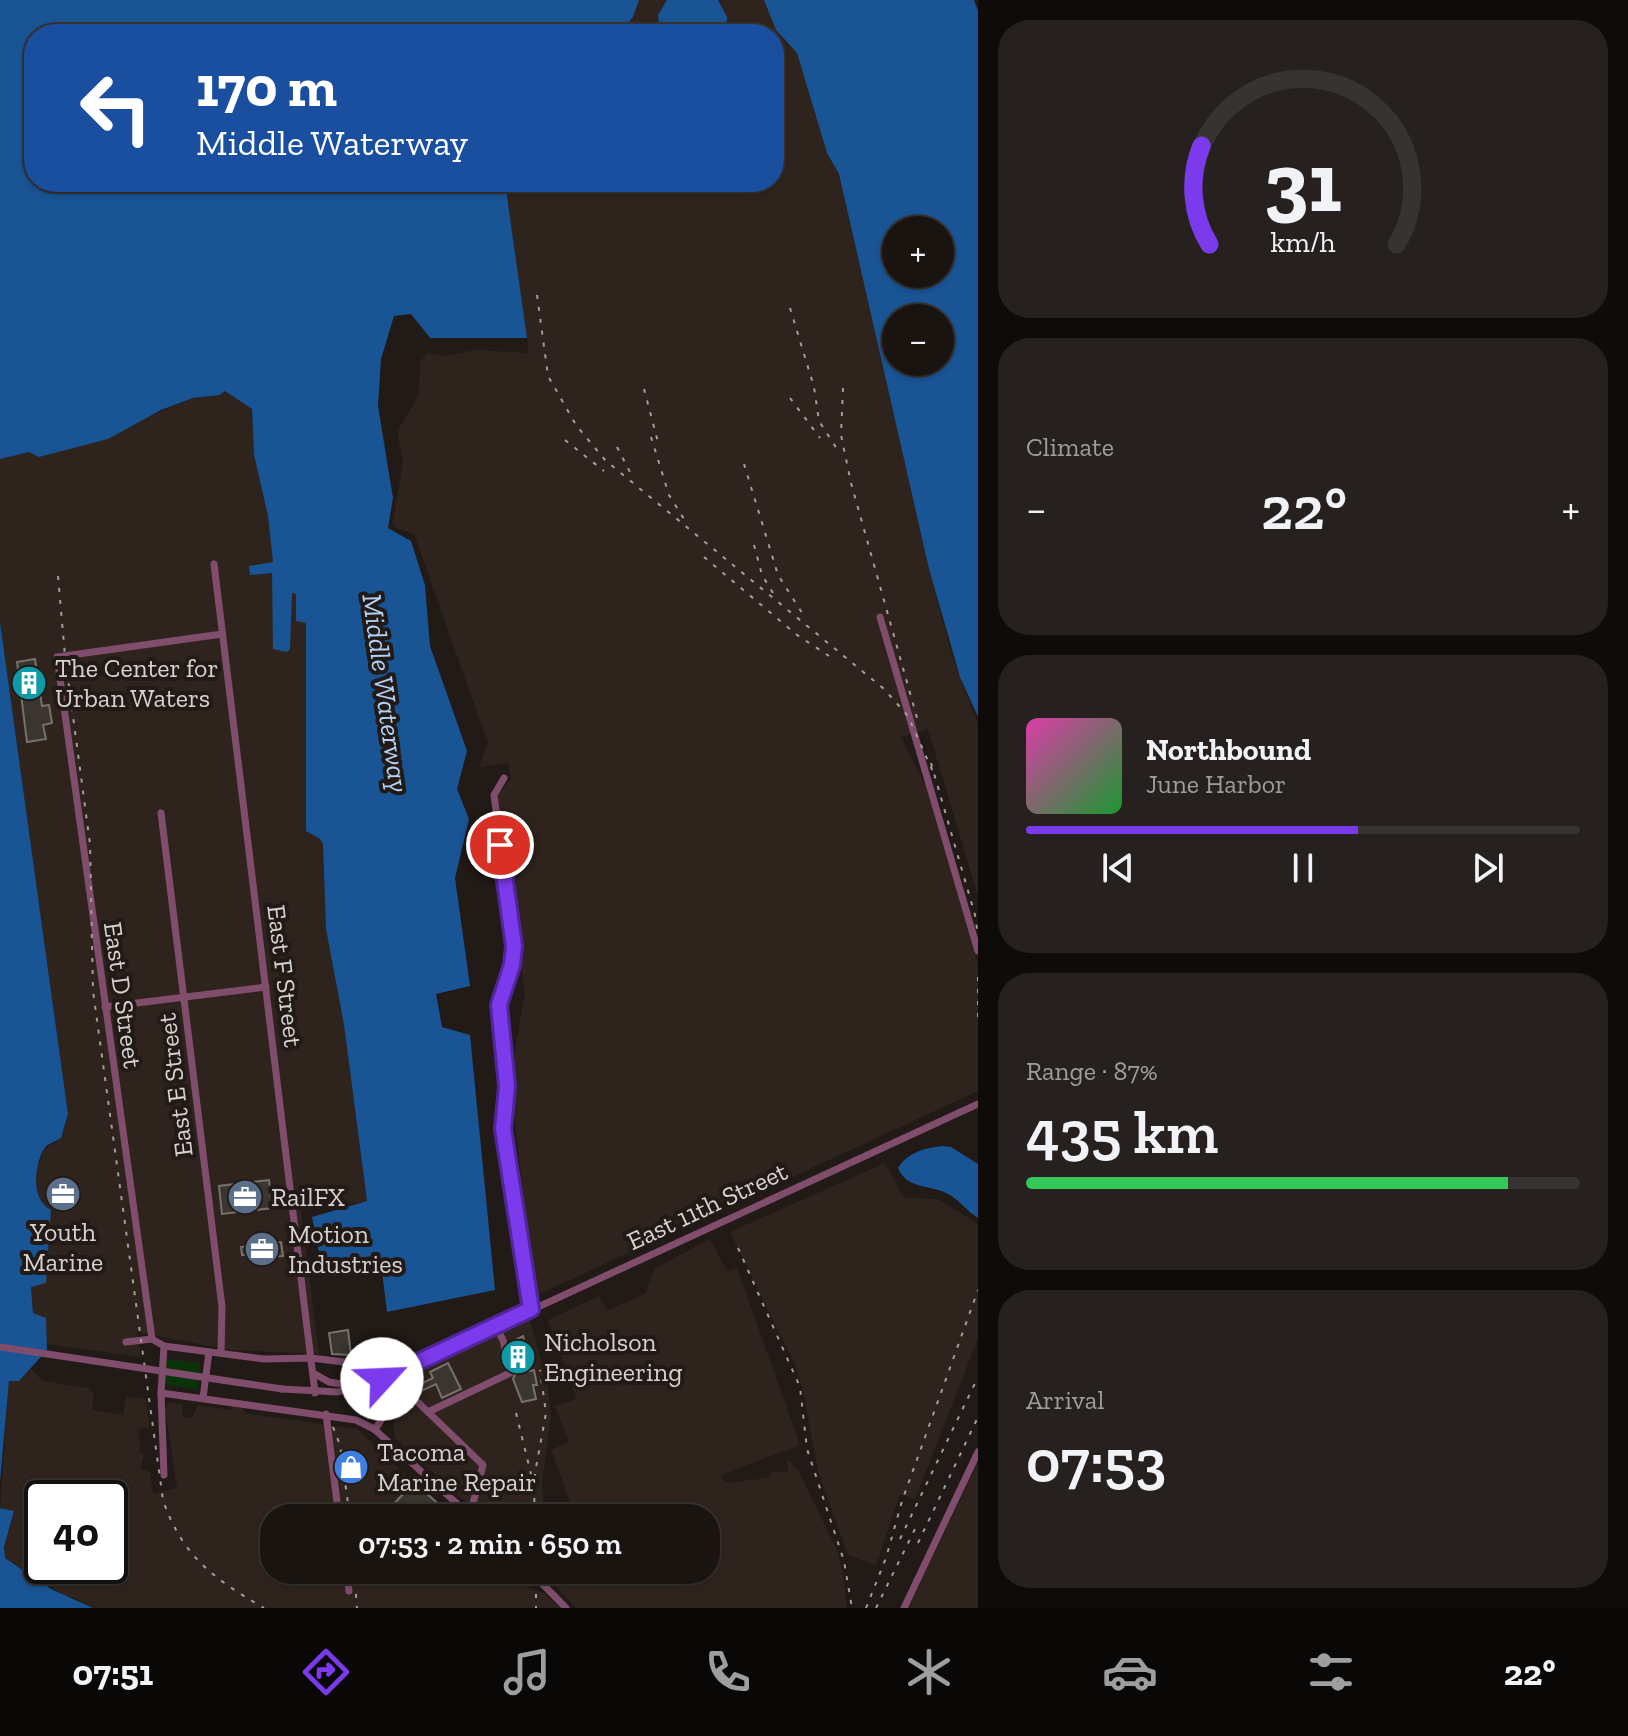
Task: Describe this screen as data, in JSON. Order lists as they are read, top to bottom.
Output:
{
  "streets": {
    "street": [
      "East F Street",
      "East D Street",
      "East E Street",
      "East 11th Street"
    ]
  },
  "crossings": [
    ["East F Street", "East D Street"],
    ["East F Street", "East 11th Street"],
    ["East D Street", "East 11th Street"],
    ["East E Street", "East 11th Street"]
  ],
  "water": ["Middle Waterway"],
  "places": {
    "building": ["The Center for Urban Waters", "Nicholson Engineering"],
    "office": ["Youth Marine", "RailFX", "Motion Industries"],
    "shop": ["Tacoma Marine Repair"]
  },
  "page": {
    "turn": ["170 m", "Middle Waterway"],
    "map_buttons": ["+", "−"],
    "tile": [
      "Climate",
      ["Range · 87%", "435 km"],
      ["Arrival", "07:53"]
    ],
    "heat": ["−", "22°", "+"],
    "song": ["Northbound", "June Harbor"],
    "limit": "40",
    "trip": "07:53 · 2 min · 650 m",
    "tabs": ["07:51", "22°"],
    "gauge": ["31", "km/h"]
  }
}
